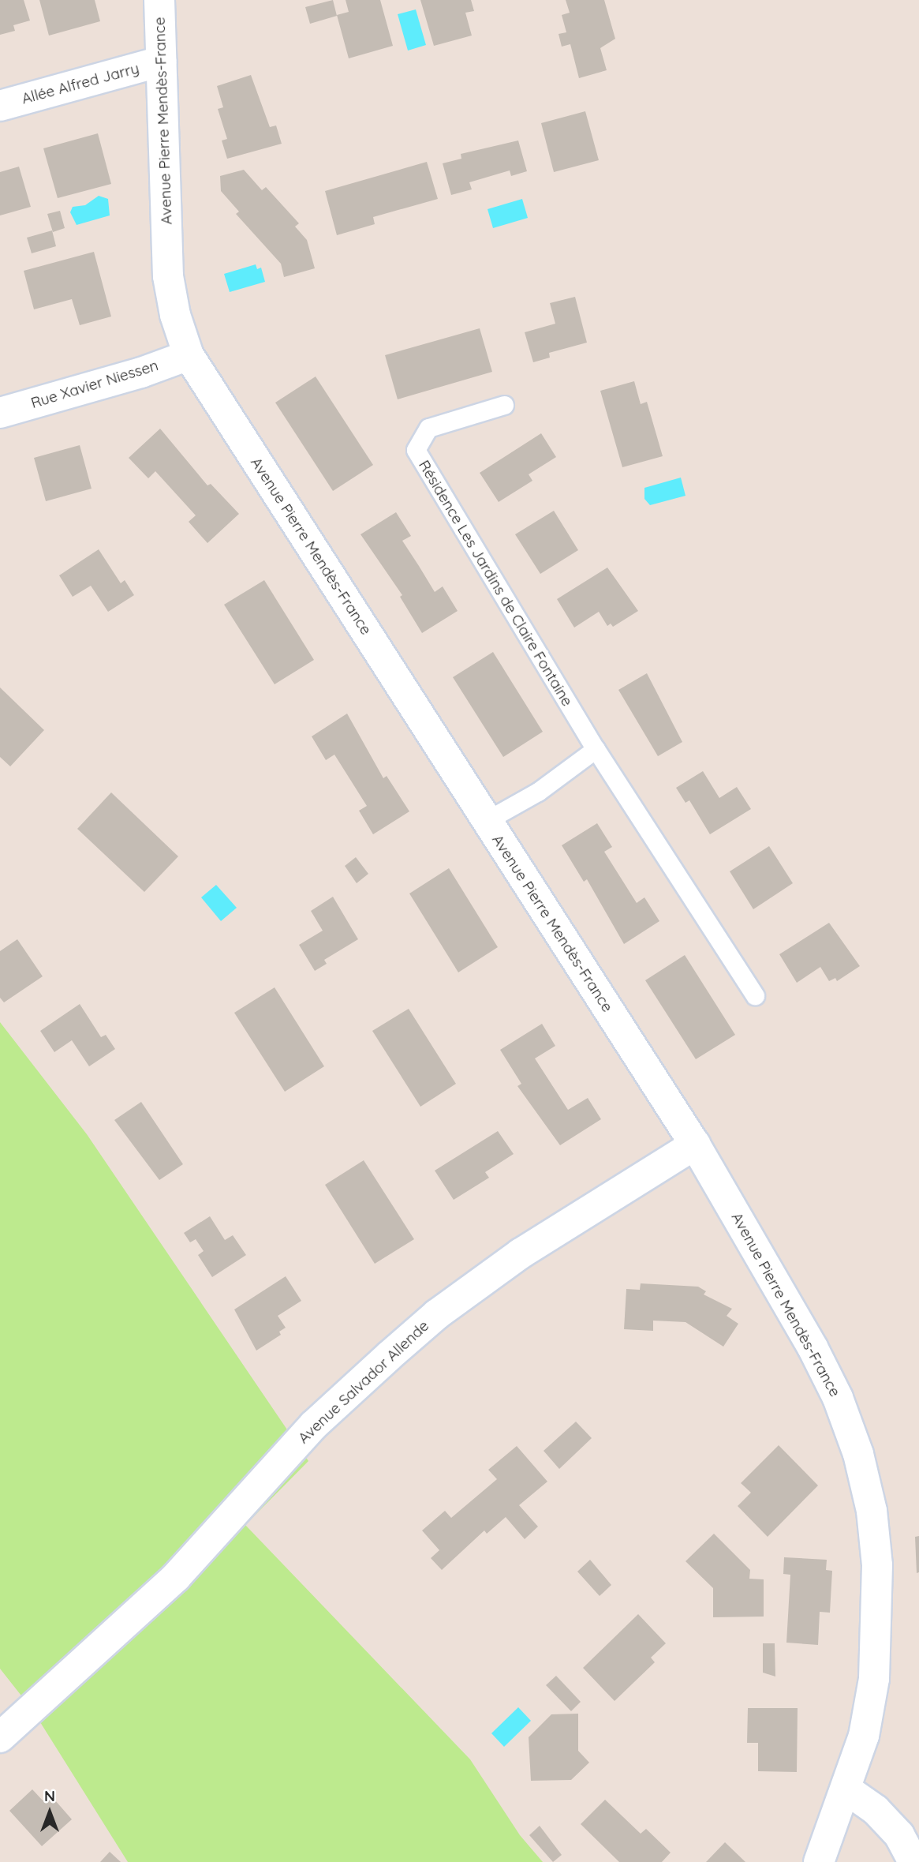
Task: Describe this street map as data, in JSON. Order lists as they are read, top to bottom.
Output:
{
  "streets": {
    "street": [
      "Allée Alfred Jarry",
      "Avenue Pierre Mendès-France",
      "Rue Xavier Niessen",
      "Avenue Salvador Allende"
    ],
    "lane": ["Résidence Les Jardins de Claire Fontaine"]
  },
  "crossings": [
    ["Allée Alfred Jarry", "Avenue Pierre Mendès-France"],
    ["Avenue Pierre Mendès-France", "Rue Xavier Niessen"],
    ["Avenue Pierre Mendès-France", "Avenue Salvador Allende"]
  ],
  "north": "top"
}
